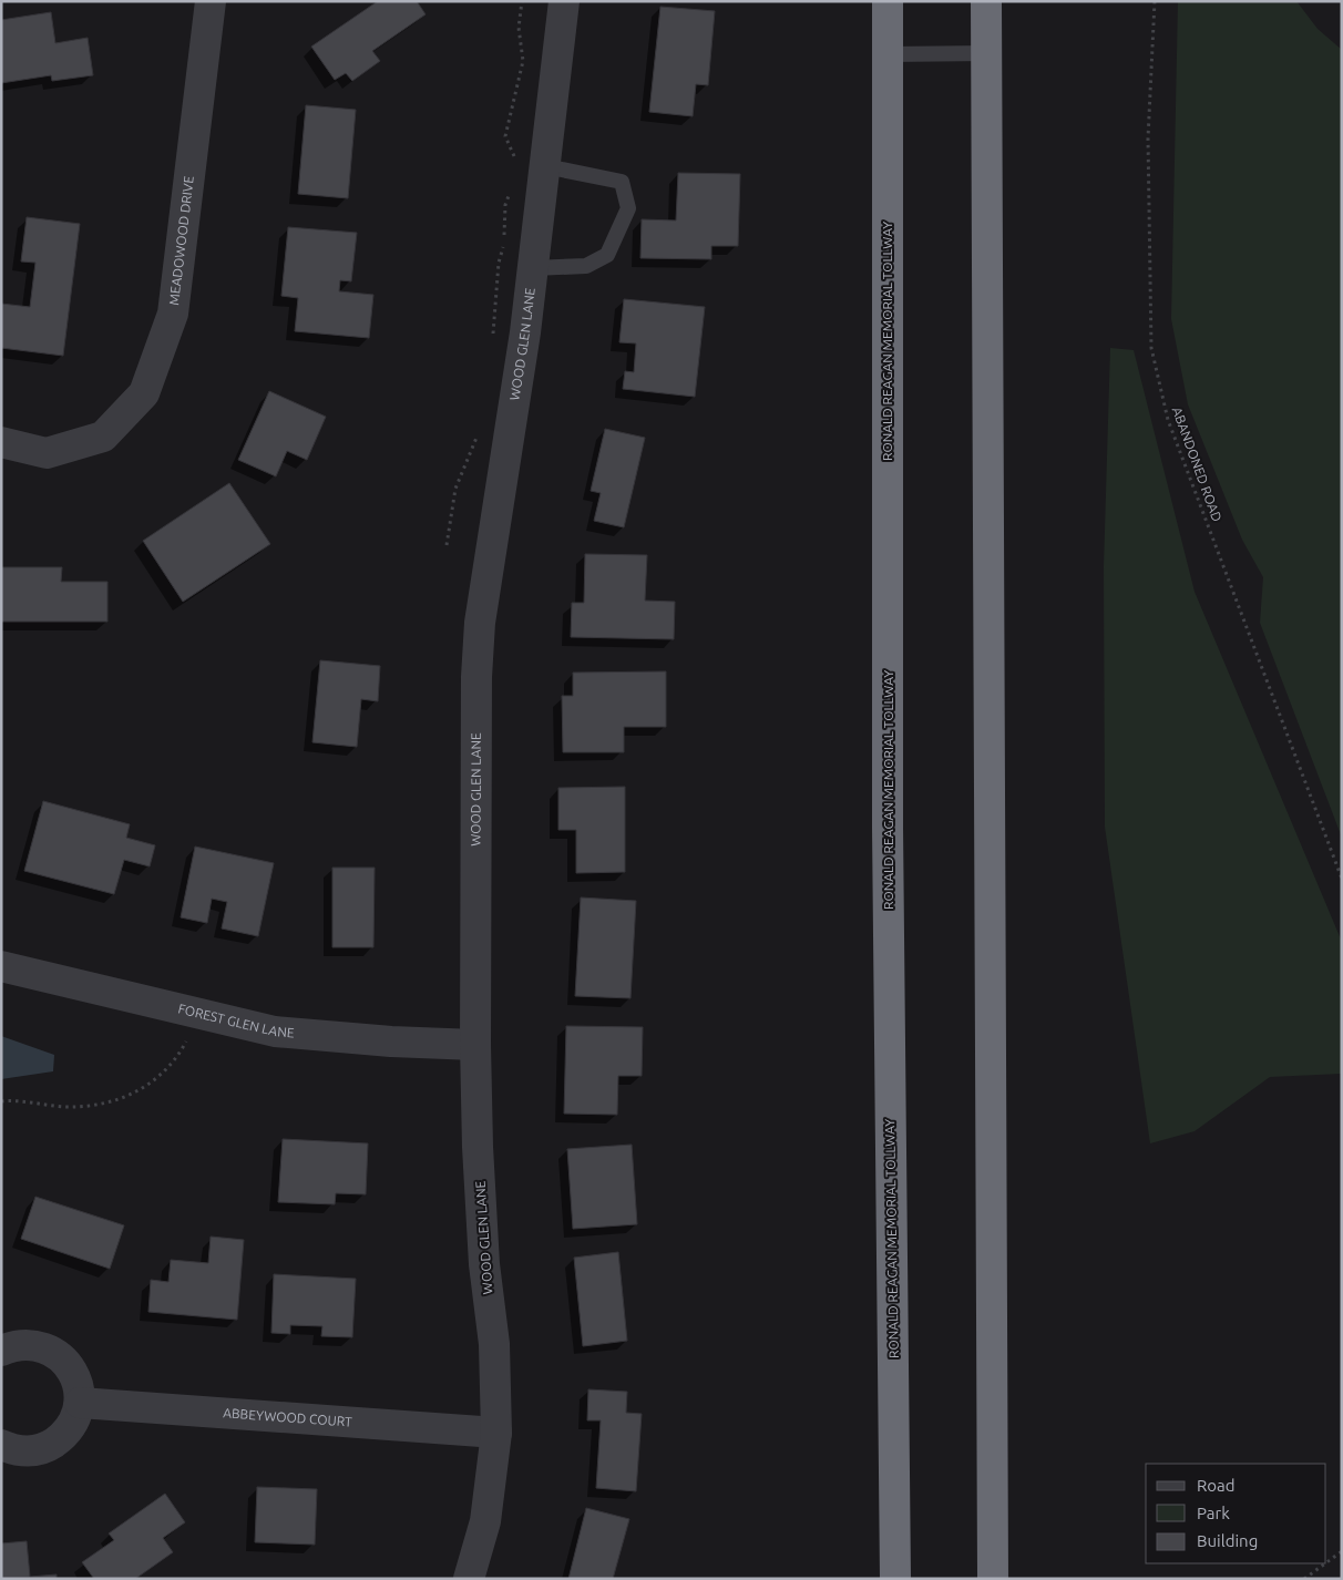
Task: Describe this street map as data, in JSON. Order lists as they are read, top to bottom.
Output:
{
  "streets": {
    "highway": ["RONALD REAGAN MEMORIAL TOLLWAY"],
    "street": [
      "MEADOWOOD DRIVE",
      "WOOD GLEN LANE",
      "FOREST GLEN LANE",
      "ABBEYWOOD COURT"
    ],
    "path": ["ABANDONED ROAD"]
  },
  "crossings": [
    ["WOOD GLEN LANE", "FOREST GLEN LANE"],
    ["WOOD GLEN LANE", "ABBEYWOOD COURT"]
  ],
  "legend": ["Road", "Park", "Building"]
}
